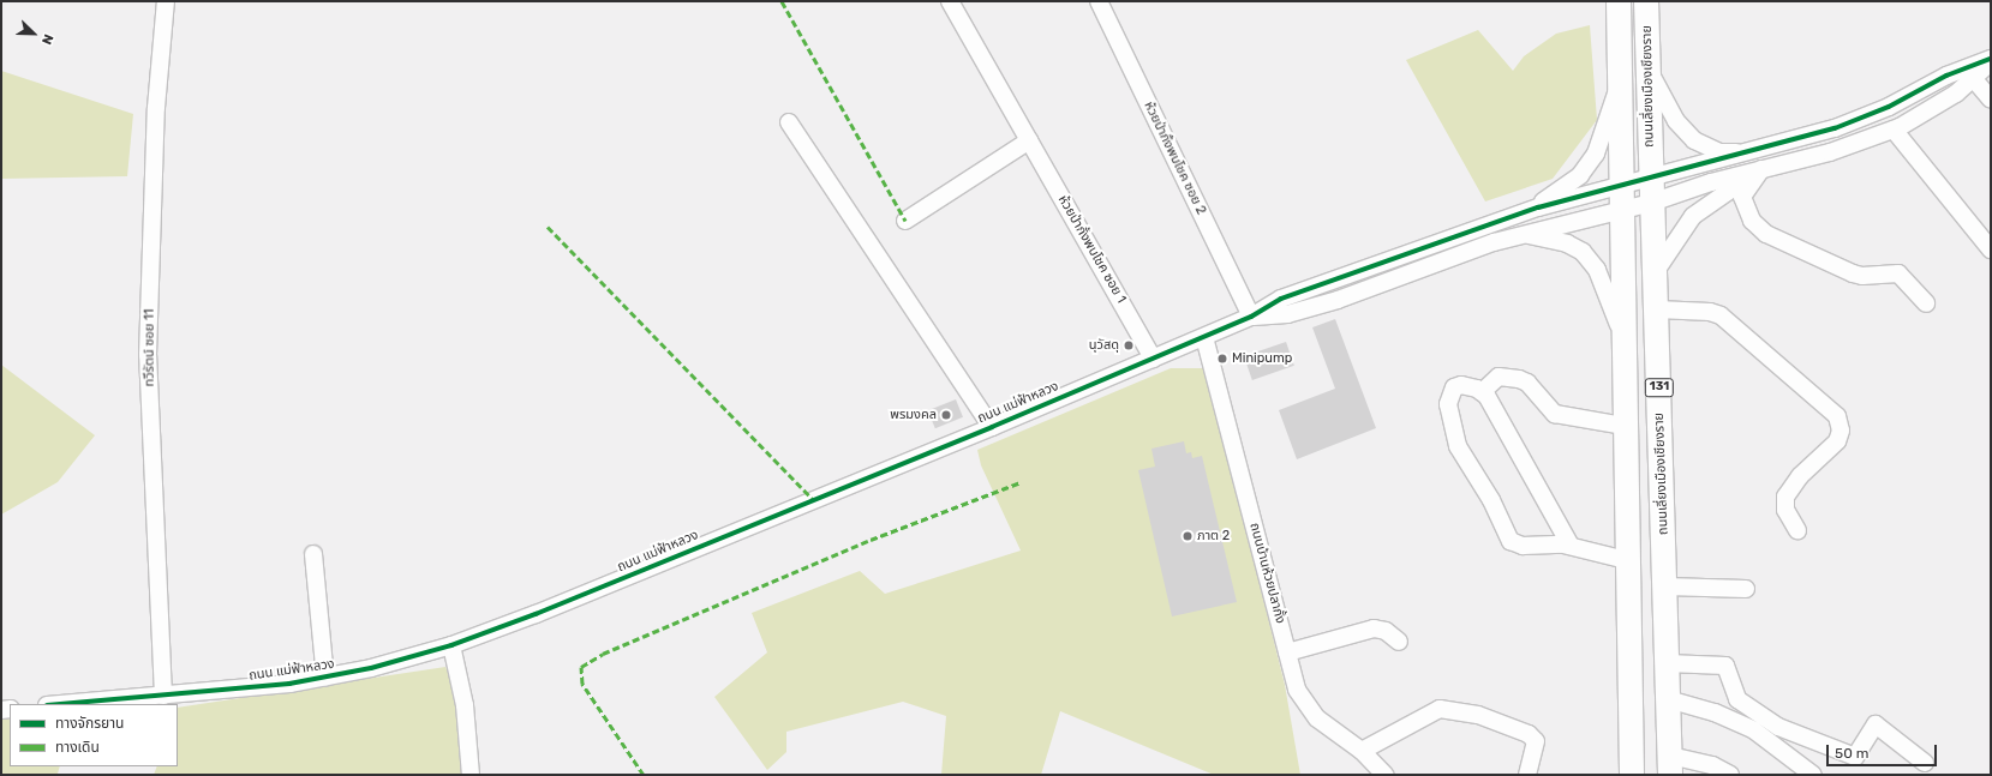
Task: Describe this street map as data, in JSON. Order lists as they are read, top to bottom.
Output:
{
  "streets": {
    "highway": ["ถนนเลี่ยงเมืองเชียงราย", "131"],
    "street": [
      "ห้วยป่ากั้งพบโชค ซอย 2",
      "ห้วยป่ากั้งพบโชค ซอย 1",
      "ทวีรัตน์ ซอย 11",
      "ถนน แม่ฟ้าหลวง",
      "ถนนบ้านห้วยปลากั้ง"
    ]
  },
  "crossings": [
    ["ห้วยป่ากั้งพบโชค ซอย 2", "ถนน แม่ฟ้าหลวง"],
    ["ห้วยป่ากั้งพบโชค ซอย 1", "ถนน แม่ฟ้าหลวง"],
    ["ทวีรัตน์ ซอย 11", "ถนน แม่ฟ้าหลวง"],
    ["ถนน แม่ฟ้าหลวง", "ถนนบ้านห้วยปลากั้ง"]
  ],
  "places": [
    "นุวัสดุ",
    "Minipump",
    "พรมงคล",
    "ภาต 2"
  ],
  "legend": ["ทางจักรยาน", "ทางเดิน"],
  "scale_bar": "50 m",
  "north": "bottom right"
}
